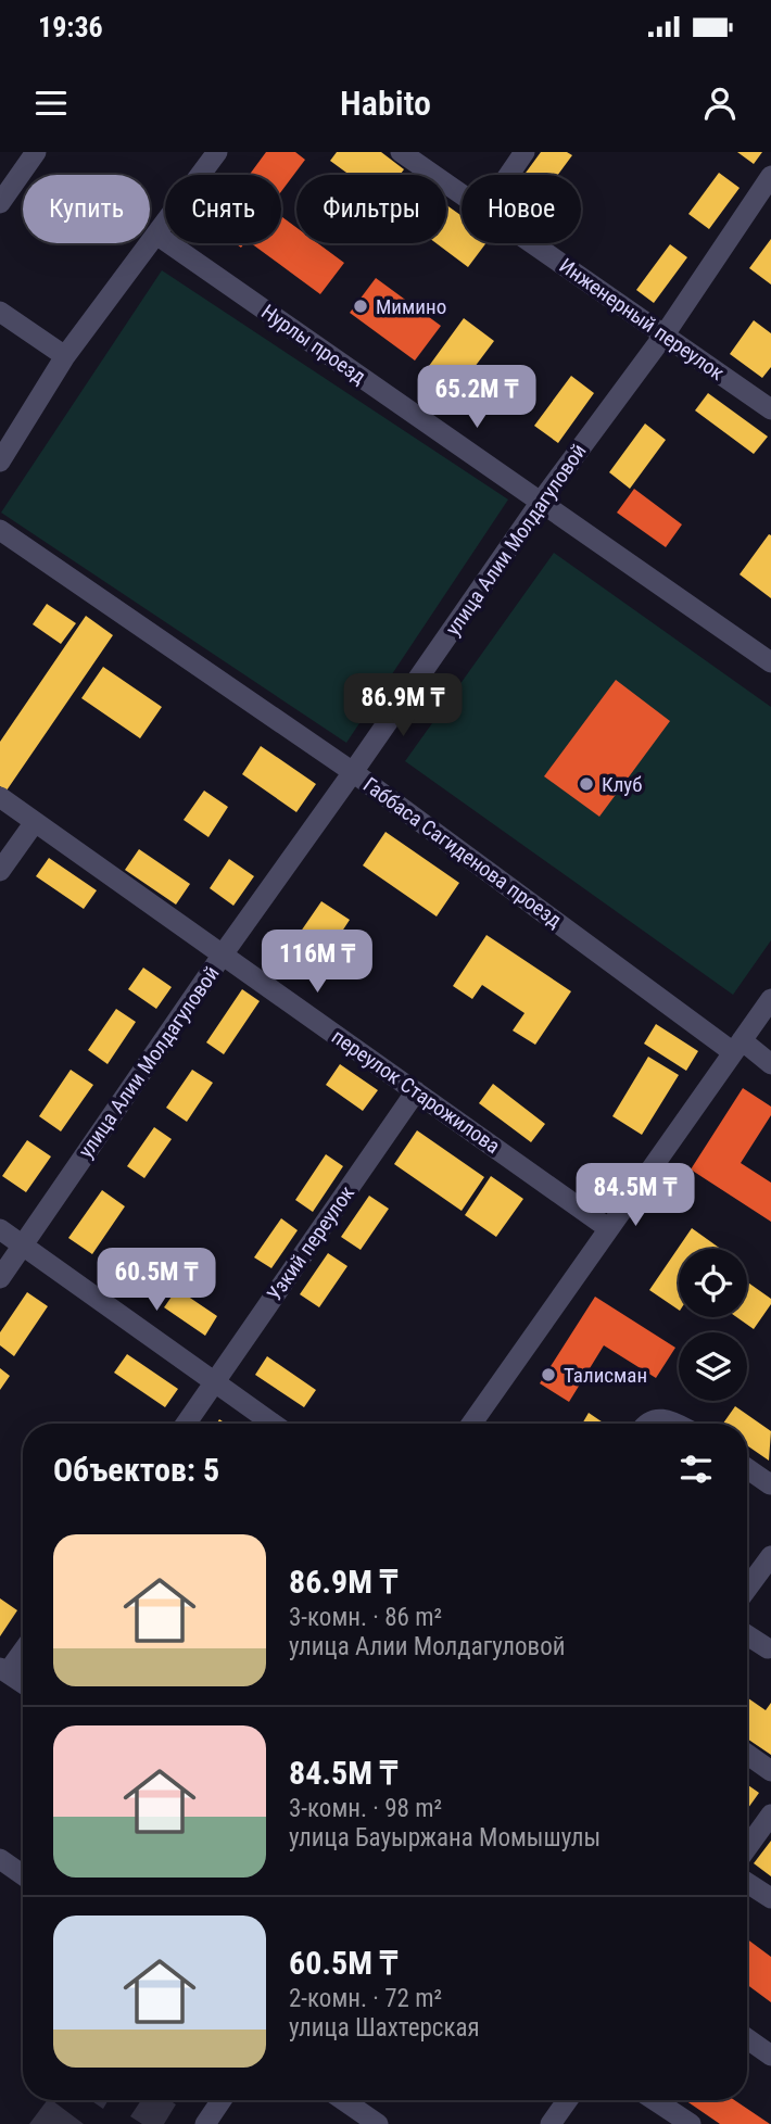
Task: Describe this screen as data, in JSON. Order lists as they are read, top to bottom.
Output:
{
  "streets": {
    "street": [
      "Инженерный переулок",
      "Нурлы проезд",
      "улица Алии Молдагуловой",
      "Габбаса Сагиденова проезд",
      "переулок Старожилова",
      "Узкий переулок"
    ]
  },
  "crossings": [
    ["Инженерный переулок", "улица Алии Молдагуловой"],
    ["Нурлы проезд", "улица Алии Молдагуловой"],
    ["улица Алии Молдагуловой", "Габбаса Сагиденова проезд"],
    ["улица Алии Молдагуловой", "переулок Старожилова"],
    ["переулок Старожилова", "Узкий переулок"]
  ],
  "places": ["Мимино", "Клуб", "Талисман"],
  "page": {
    "status": "19:36",
    "header": "Habito",
    "chip": [
      "Купить",
      "Снять",
      "Фильтры",
      "Новое"
    ],
    "price": [
      "65.2M ₸",
      "86.9M ₸",
      "116M ₸",
      "84.5M ₸",
      "60.5M ₸"
    ],
    "heading": "Объектов: 5",
    "list": [
      {
        "name": "86.9M ₸",
        "note": "3-комн. · 86 m² · улица Алии Молдагуловой"
      },
      {
        "name": "84.5M ₸",
        "note": "3-комн. · 98 m² · улица Бауыржана Момышулы"
      },
      {
        "name": "60.5M ₸",
        "note": "2-комн. · 72 m² · улица Шахтерская"
      }
    ]
  }
}
